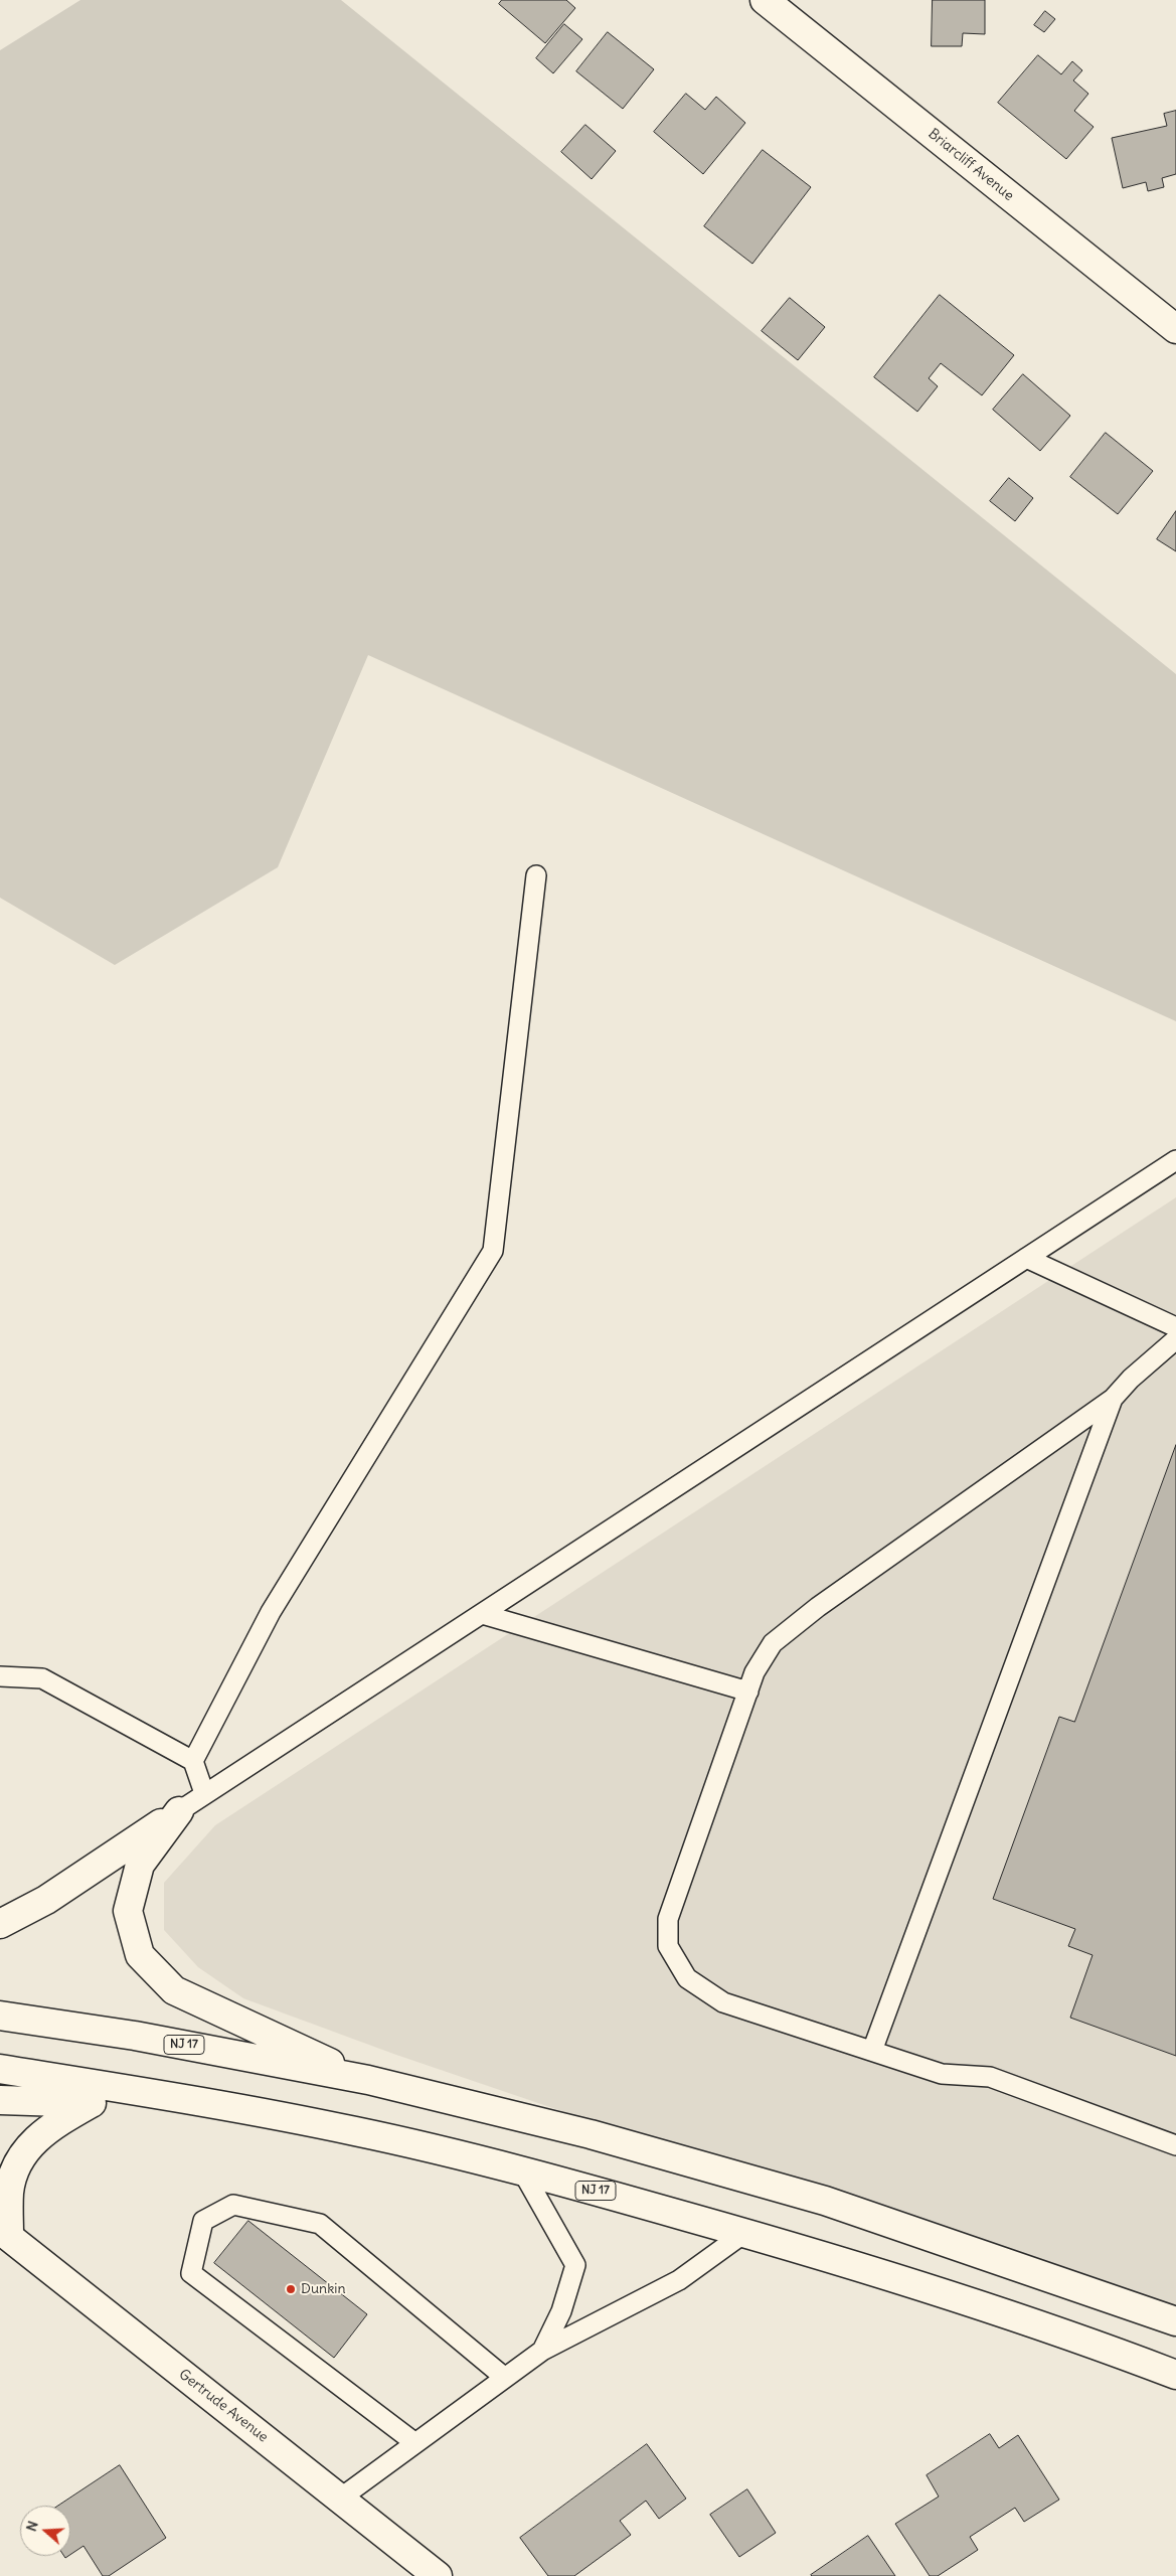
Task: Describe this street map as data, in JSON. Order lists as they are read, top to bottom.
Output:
{
  "streets": {
    "main road": ["Briarcliff Avenue", "NJ 17", "Gertrude Avenue"]
  },
  "places": ["Dunkin"],
  "north": "left"
}
